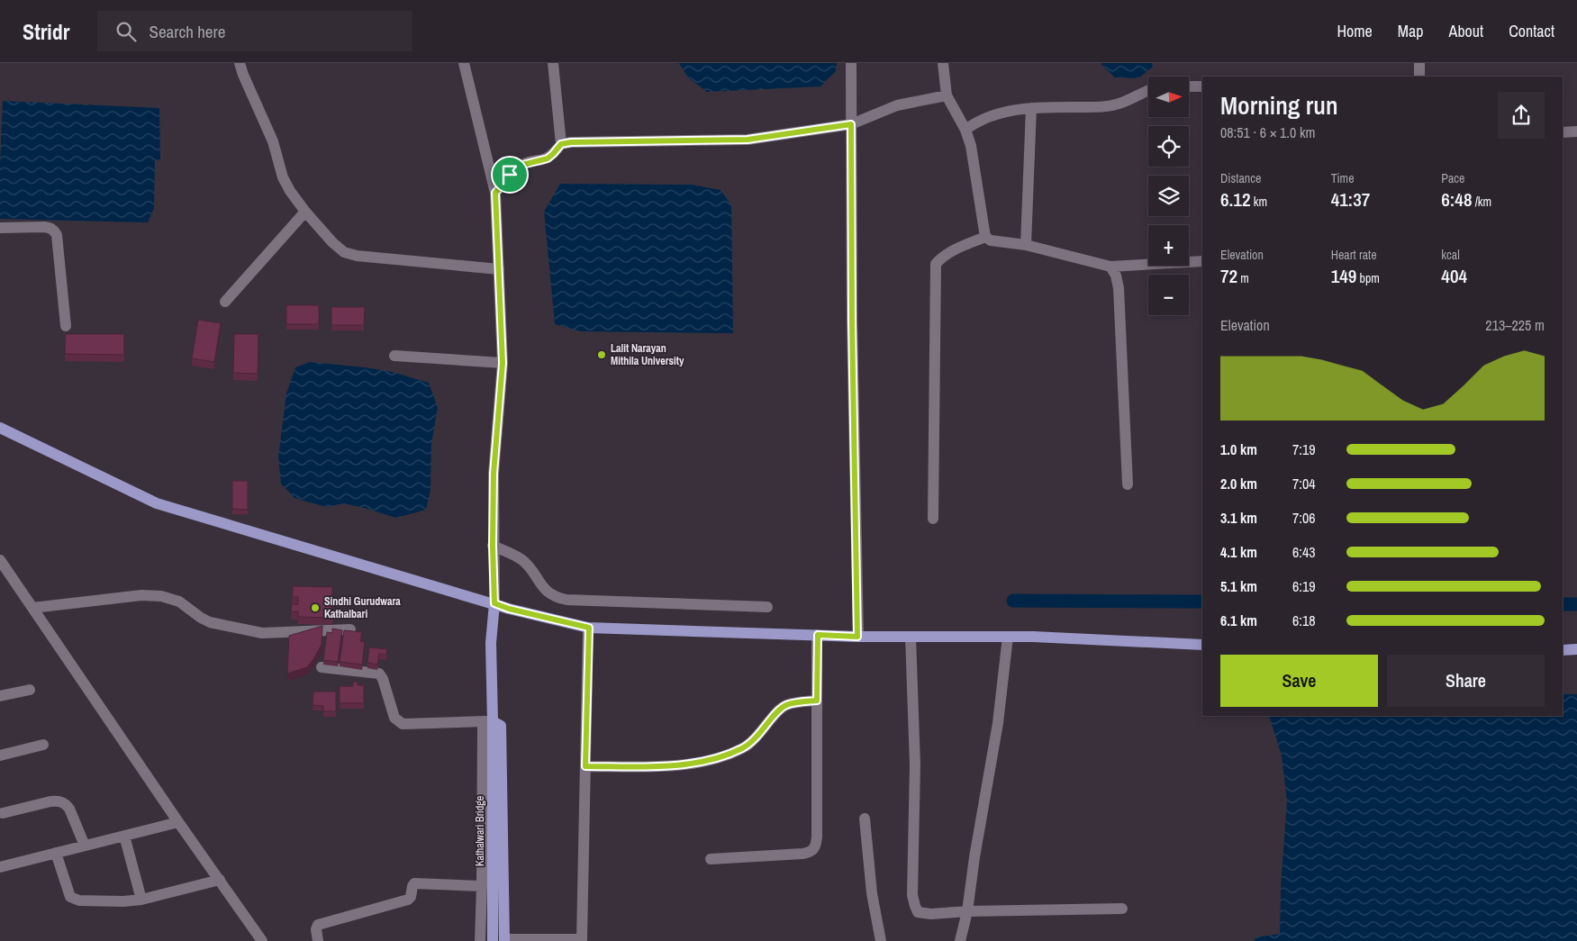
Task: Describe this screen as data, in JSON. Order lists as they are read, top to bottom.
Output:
{
  "streets": {
    "main road": ["Kathalwari Bridge"]
  },
  "places": ["Lalit Narayan Mithila University", "Sindhi Gurudwara Kathalbari"],
  "north": "right",
  "page": {
    "header": "Stridr",
    "search": "Search here",
    "nav": [
      "Home",
      "Map",
      "About",
      "Contact"
    ],
    "map_buttons": ["+", "−"],
    "heading": ["Morning run", "08:51 · 6 × 1.0 km"],
    "stats": [
      ["Distance", "6.12 km"],
      ["Time", "41:37"],
      ["Pace", "6:48 /km"],
      ["Elevation", "72 m"],
      ["Heart rate", "149 bpm"],
      ["kcal", "404"]
    ],
    "chart": ["Elevation", "213–225 m"],
    "list": [
      {
        "name": "1.0 km",
        "note": "7:19"
      },
      {
        "name": "2.0 km",
        "note": "7:04"
      },
      {
        "name": "3.1 km",
        "note": "7:06"
      },
      {
        "name": "4.1 km",
        "note": "6:43"
      },
      {
        "name": "5.1 km",
        "note": "6:19"
      },
      {
        "name": "6.1 km",
        "note": "6:18"
      }
    ],
    "buttons": ["Save", "Share"]
  }
}
